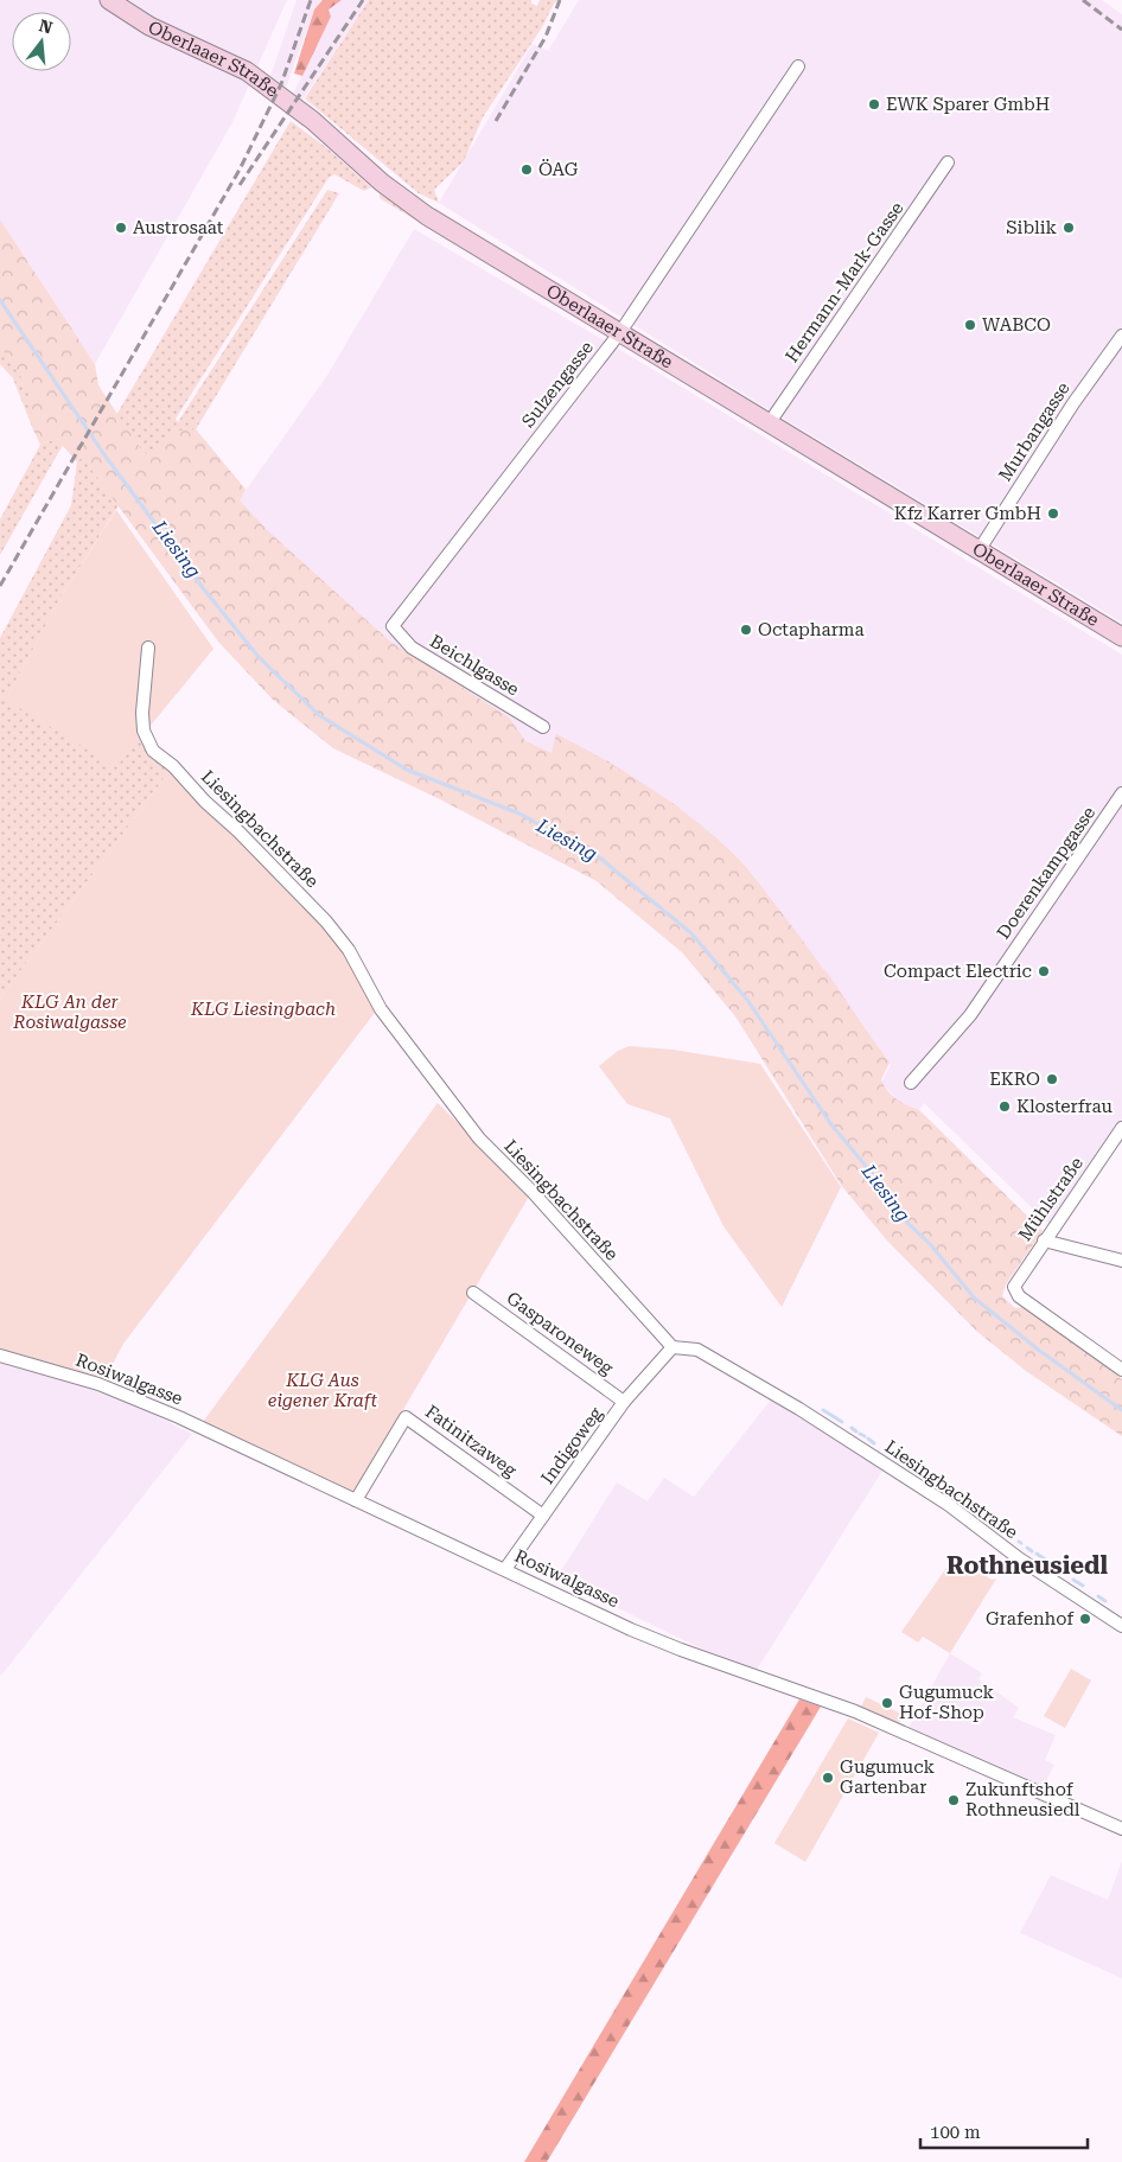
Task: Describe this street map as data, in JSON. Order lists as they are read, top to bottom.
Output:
{
  "streets": {
    "main road": ["Oberlaaer Straße"],
    "street": [
      "Hermann-Mark-Gasse",
      "Sulzengasse",
      "Murbangasse",
      "Beichlgasse",
      "Liesingbachstraße",
      "Doerenkampgasse",
      "Mühlstraße",
      "Gasparoneweg",
      "Rosiwalgasse",
      "Fatinitzaweg",
      "Indigoweg"
    ]
  },
  "crossings": [
    ["Oberlaaer Straße", "Hermann-Mark-Gasse"],
    ["Oberlaaer Straße", "Sulzengasse"],
    ["Oberlaaer Straße", "Murbangasse"],
    ["Sulzengasse", "Beichlgasse"],
    ["Liesingbachstraße", "Indigoweg"],
    ["Gasparoneweg", "Indigoweg"],
    ["Rosiwalgasse", "Fatinitzaweg"],
    ["Rosiwalgasse", "Indigoweg"],
    ["Fatinitzaweg", "Indigoweg"]
  ],
  "districts": ["Rothneusiedl"],
  "water": ["Liesing"],
  "parks": ["KLG An der Rosiwalgasse", "KLG Liesingbach", "KLG Aus eigener Kraft"],
  "places": [
    "EWK Sparer GmbH",
    "ÖAG",
    "Austrosaat",
    "Siblik",
    "WABCO",
    "Kfz Karrer GmbH",
    "Octapharma",
    "Compact Electric",
    "EKRO",
    "Klosterfrau",
    "Grafenhof",
    "Gugumuck Hof-Shop",
    "Gugumuck Gartenbar",
    "Zukunftshof Rothneusiedl"
  ],
  "scale_bar": "100 m",
  "north": "top"
}
